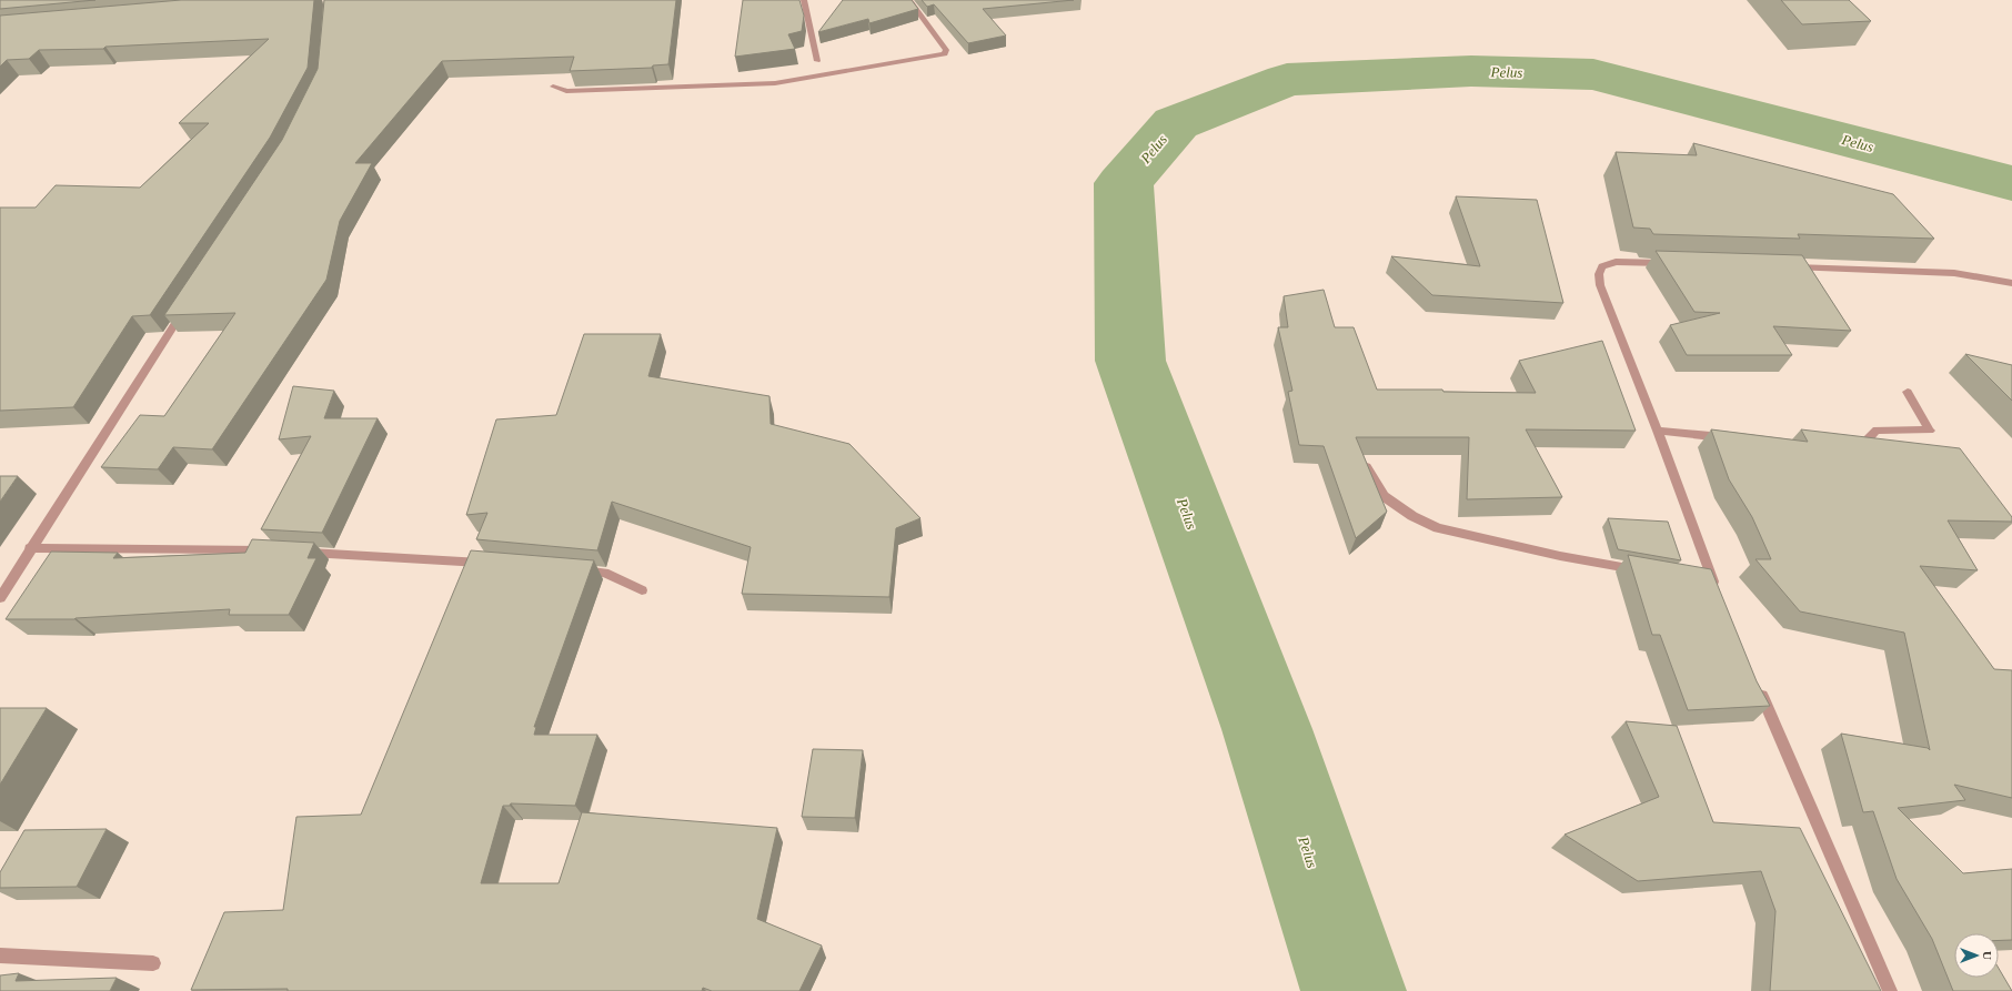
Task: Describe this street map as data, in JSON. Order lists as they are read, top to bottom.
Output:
{
  "water": ["Pelus"],
  "north": "right"
}
